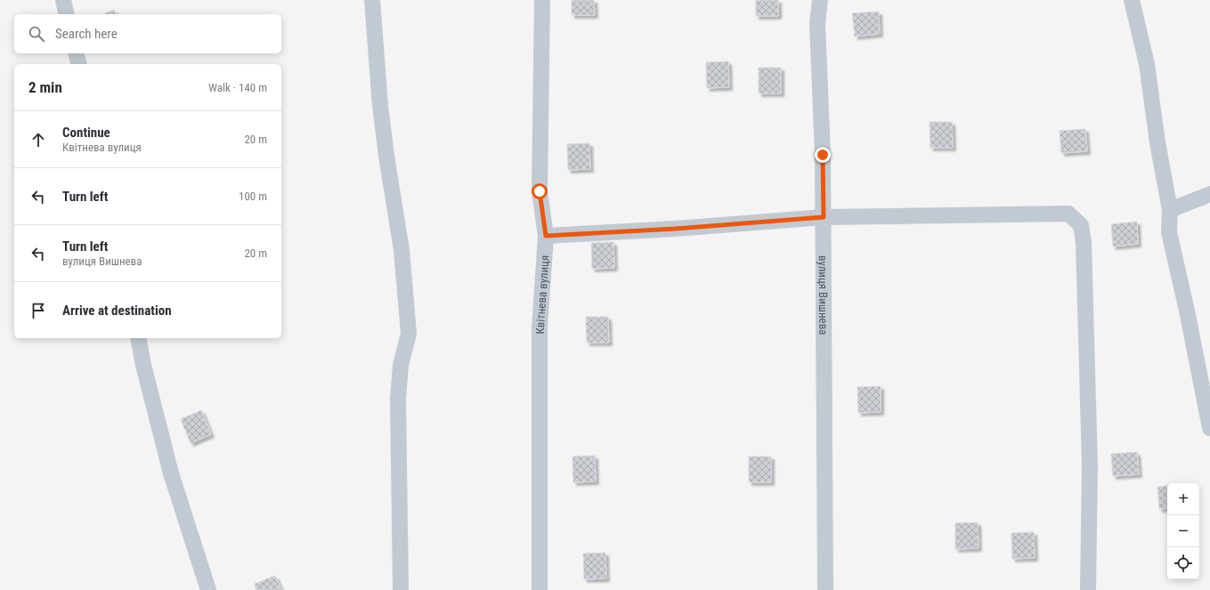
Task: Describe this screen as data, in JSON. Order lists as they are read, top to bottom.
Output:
{
  "streets": {
    "street": ["Квітнева вулиця", "вулиця Вишнева"]
  },
  "page": {
    "search": "Search here",
    "heading": ["2 min", "Walk · 140 m"],
    "list": [
      ["Continue", "Квітнева вулиця", "20 m"],
      ["Turn left", "100 m"],
      ["Turn left", "вулиця Вишнева", "20 m"],
      "Arrive at destination"
    ],
    "map_buttons": ["+", "−"]
  }
}
